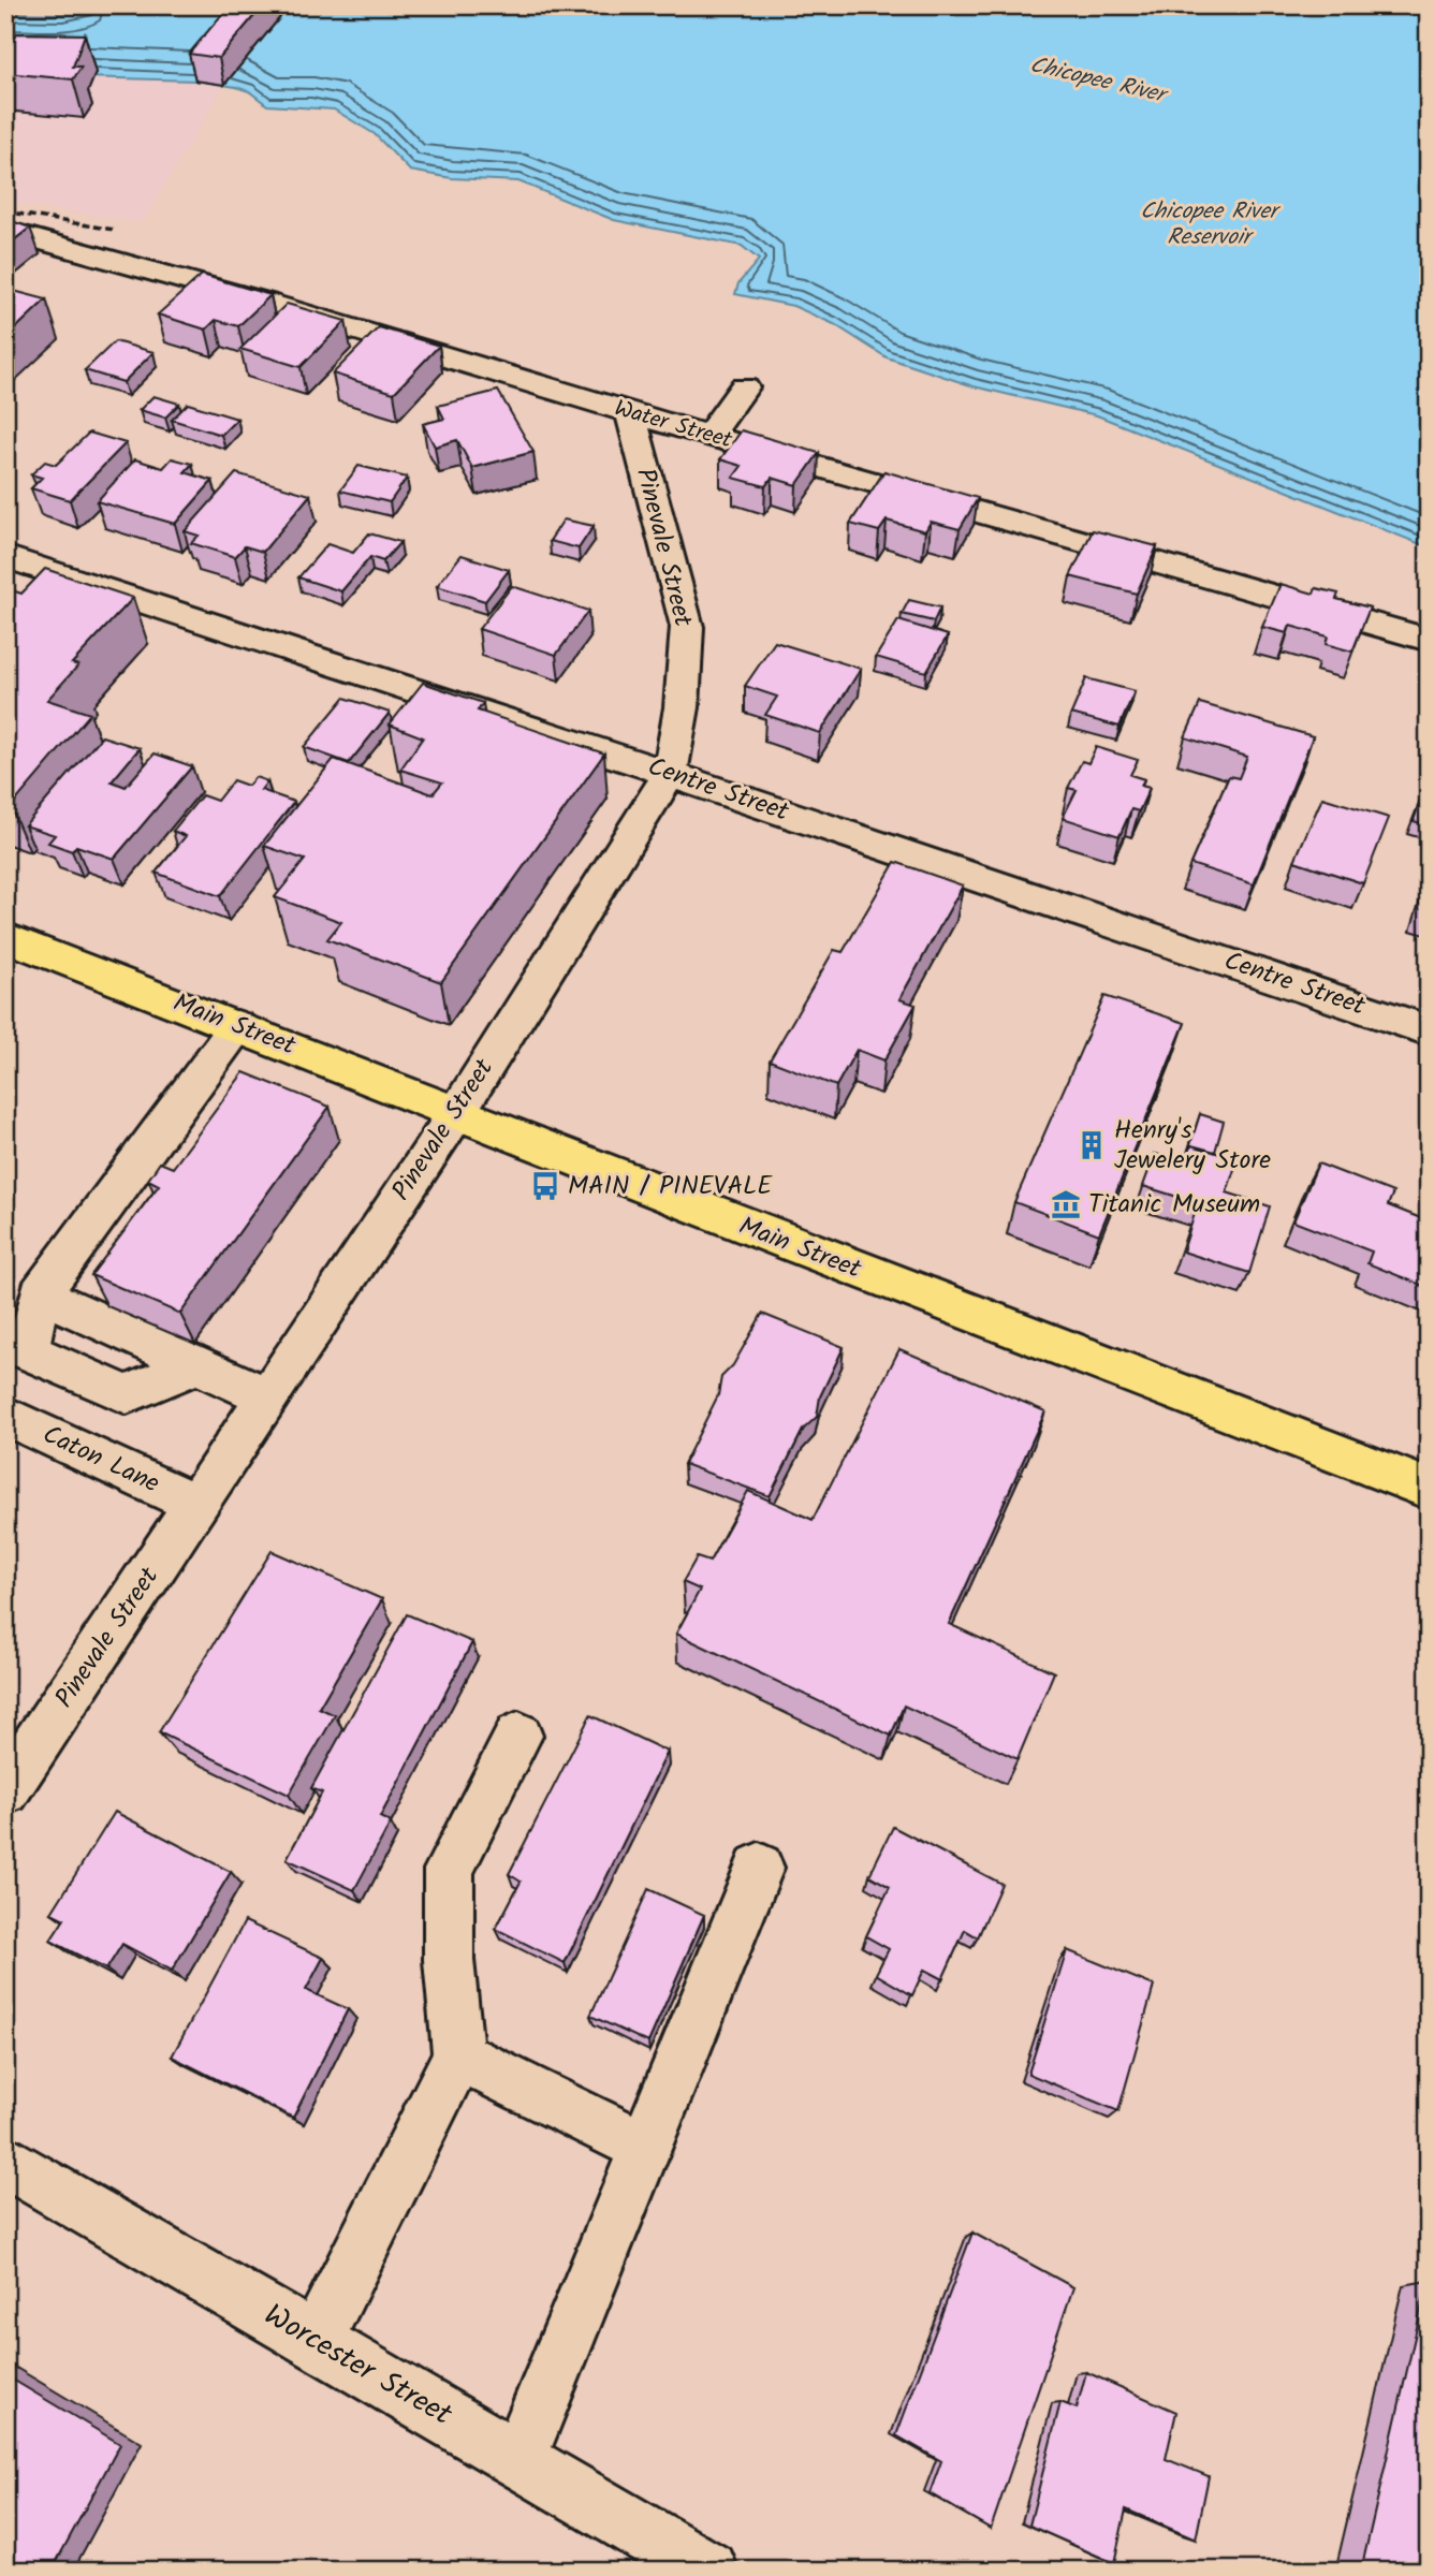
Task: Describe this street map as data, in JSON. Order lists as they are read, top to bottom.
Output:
{
  "streets": {
    "main road": ["Main Street"],
    "street": [
      "Water Street",
      "Pinevale Street",
      "Centre Street",
      "Caton Lane",
      "Worcester Street"
    ]
  },
  "crossings": [
    ["Water Street", "Pinevale Street"],
    ["Pinevale Street", "Centre Street"],
    ["Pinevale Street", "Main Street"],
    ["Pinevale Street", "Caton Lane"]
  ],
  "water": ["Chicopee River", "Chicopee River Reservoir"],
  "places": {
    "building": ["Henry's Jewelery Store"],
    "bus stop": ["MAIN / PINEVALE"],
    "museum": ["Titanic Museum"]
  }
}
